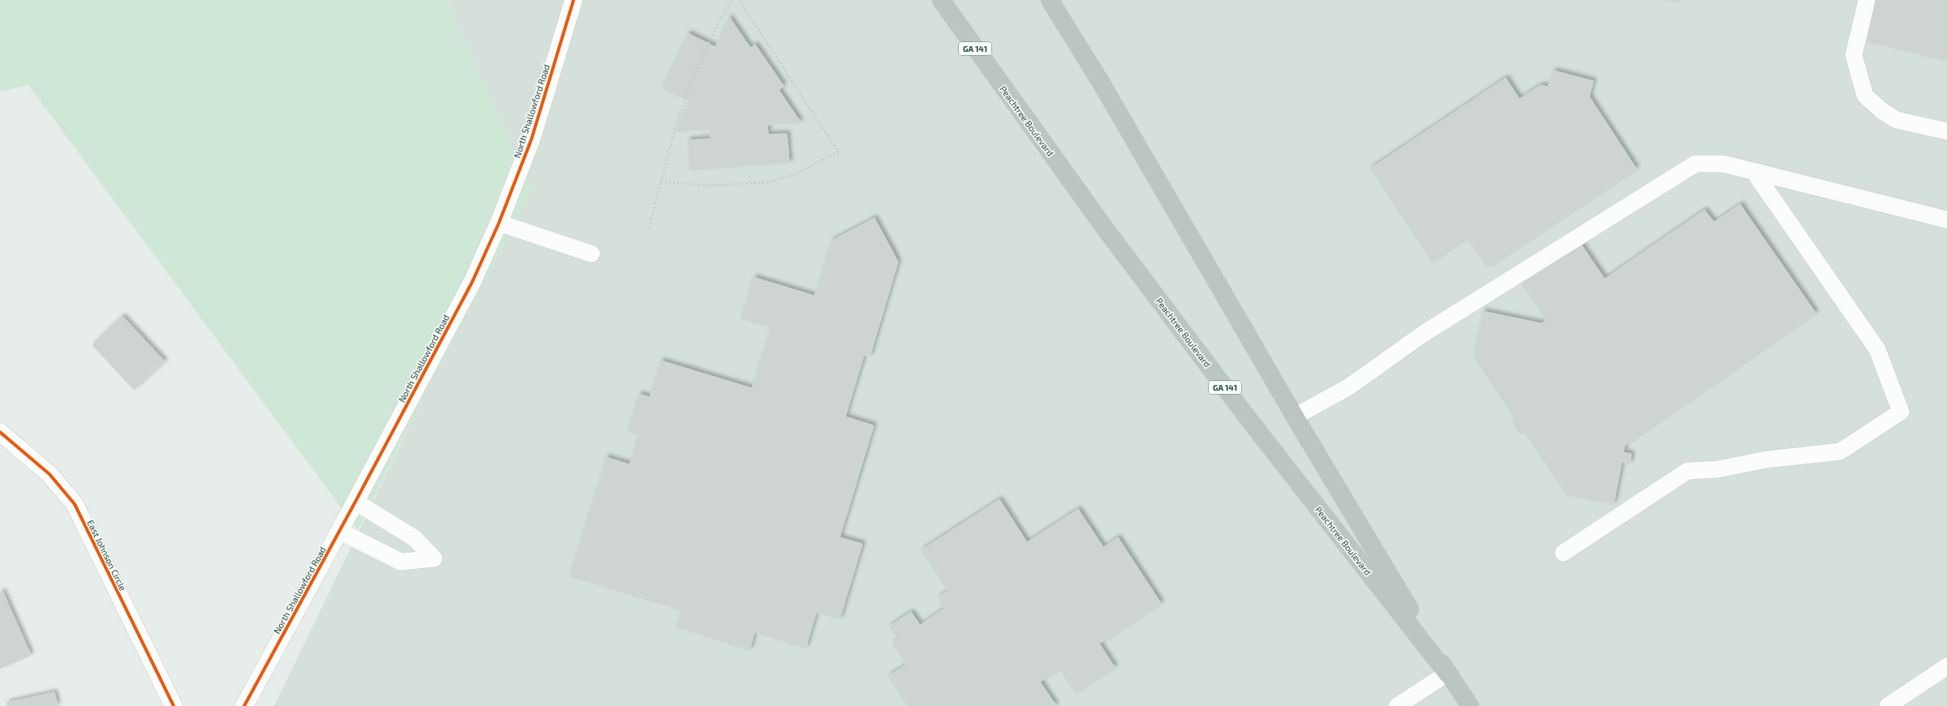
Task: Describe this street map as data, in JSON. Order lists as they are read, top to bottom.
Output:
{
  "streets": {
    "highway": ["GA 141", "Peachtree Boulevard"],
    "street": ["North Shallowford Road", "East Johnson Circle"]
  }
}
